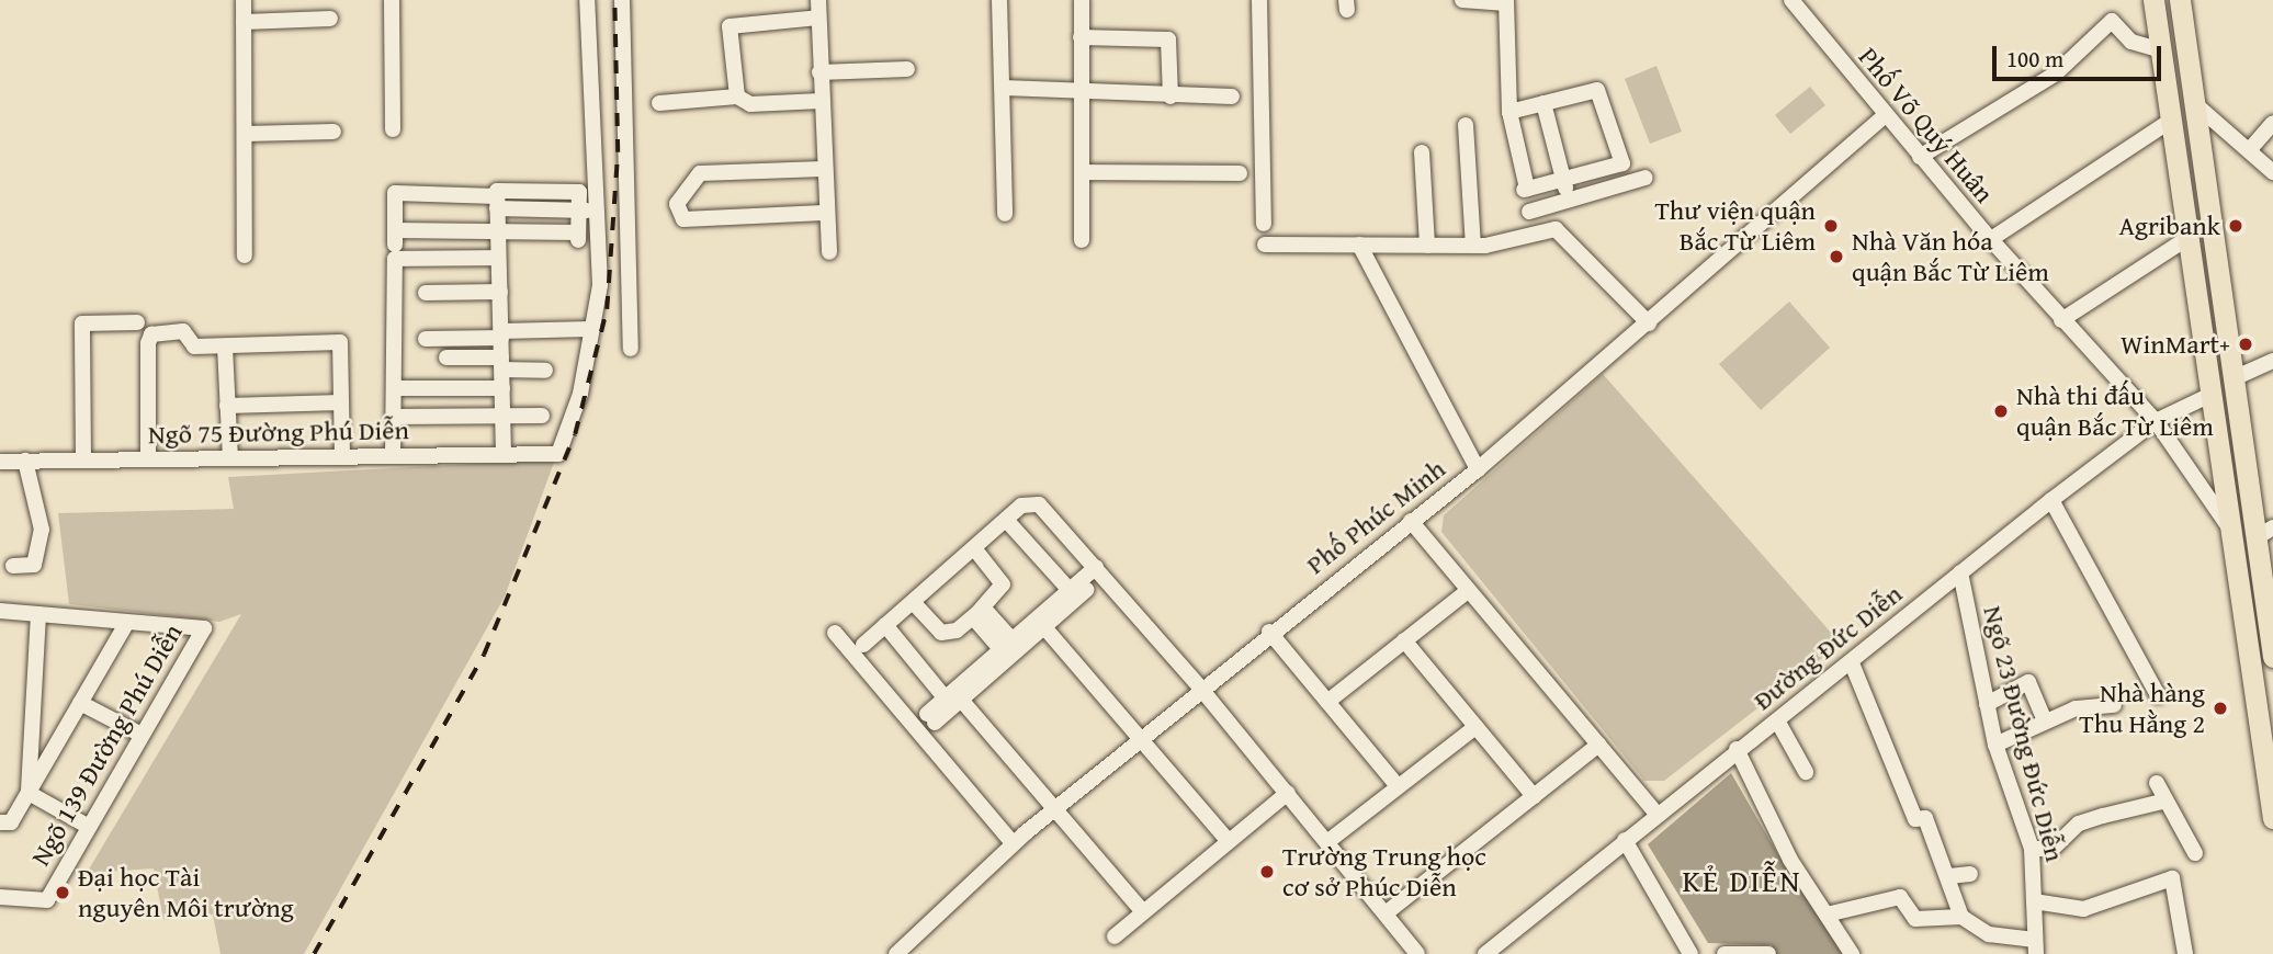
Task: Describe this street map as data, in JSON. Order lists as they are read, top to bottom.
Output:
{
  "streets": {
    "street": [
      "Phố Võ Quý Huân",
      "Ngõ 75 Đường Phú Diễn",
      "Phố Phúc Minh",
      "Đường Đức Diễn",
      "Ngõ 23 Đường Đức Diễn",
      "Ngõ 139 Đường Phú Diễn"
    ]
  },
  "crossings": [
    ["Phố Võ Quý Huân", "Phố Phúc Minh"],
    ["Phố Võ Quý Huân", "Đường Đức Diễn"],
    ["Đường Đức Diễn", "Ngõ 23 Đường Đức Diễn"]
  ],
  "districts": ["KẺ DIỄN"],
  "places": [
    "Thư viện quận Bắc Từ Liêm",
    "Agribank",
    "Nhà Văn hóa quận Bắc Từ Liêm",
    "WinMart+",
    "Nhà thi đấu quận Bắc Từ Liêm",
    "Nhà hàng Thu Hằng 2",
    "Trường Trung học cơ sở Phúc Diễn",
    "Đại học Tài nguyên Môi trường"
  ],
  "scale_bar": "100 m"
}
